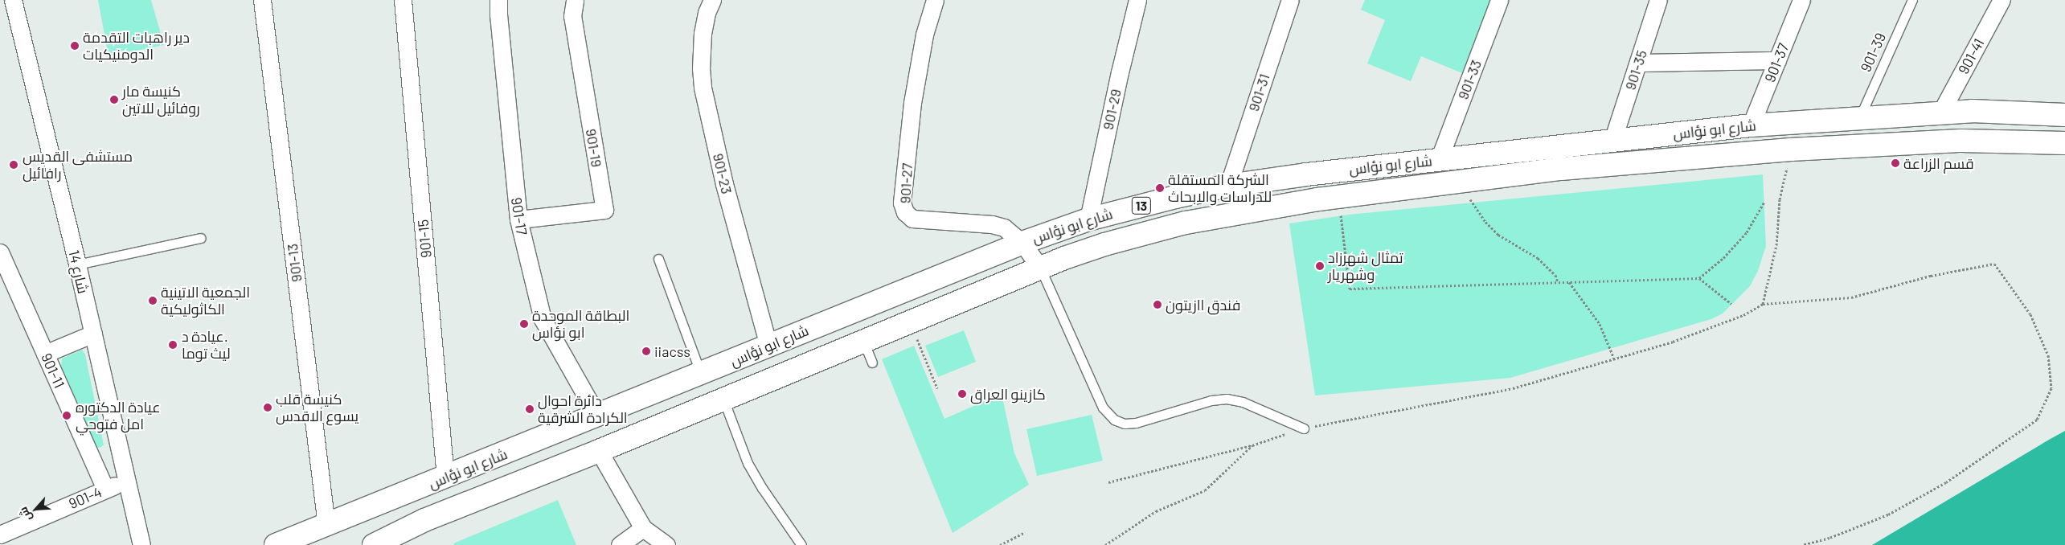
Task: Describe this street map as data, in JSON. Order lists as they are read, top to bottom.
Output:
{
  "streets": {
    "main road": ["شارع ابو نؤاس", "13"],
    "street": [
      "901-41",
      "901-37",
      "901-35",
      "901-33",
      "901-31",
      "901-29",
      "901-19",
      "901-23",
      "901-27",
      "901-17",
      "901-15",
      "901-13",
      "شارع 14",
      "901-11",
      "901-4"
    ],
    "lane": ["901-39"]
  },
  "crossings": [
    ["901-39", "شارع ابو نؤاس"],
    ["901-41", "شارع ابو نؤاس"],
    ["901-37", "شارع ابو نؤاس"],
    ["901-35", "شارع ابو نؤاس"],
    ["901-33", "شارع ابو نؤاس"],
    ["901-31", "شارع ابو نؤاس"],
    ["901-29", "شارع ابو نؤاس"],
    ["شارع ابو نؤاس", "901-23"],
    ["شارع ابو نؤاس", "901-27"],
    ["شارع ابو نؤاس", "901-17"],
    ["شارع ابو نؤاس", "901-15"],
    ["شارع ابو نؤاس", "901-13"],
    ["901-19", "901-17"],
    ["شارع 14", "901-4"],
    ["901-11", "901-4"]
  ],
  "places": [
    "دير راهبات التقدمة الدومنيكيات",
    "كنيسة مار روفائيل للاتين",
    "قسم الزراعة",
    "مستشفى القديس رافائيل",
    "الشركة المستقلة للدراسات والابحاث",
    "تمثال شهرزاد وشهريار",
    "الجمعية الاتينية الكاثوليكية",
    "فندق اازيتون",
    "البطاقة الموحدة ابو نؤاس",
    "عيادة د. ليث توما",
    "iiacss",
    "كازينو العراق",
    "كنيسة قلب يسوع الاقدس",
    "دائرة احوال الكرادة الشرقية",
    "عيادة الدكتوره امل فتوحي"
  ],
  "north": "bottom left"
}
